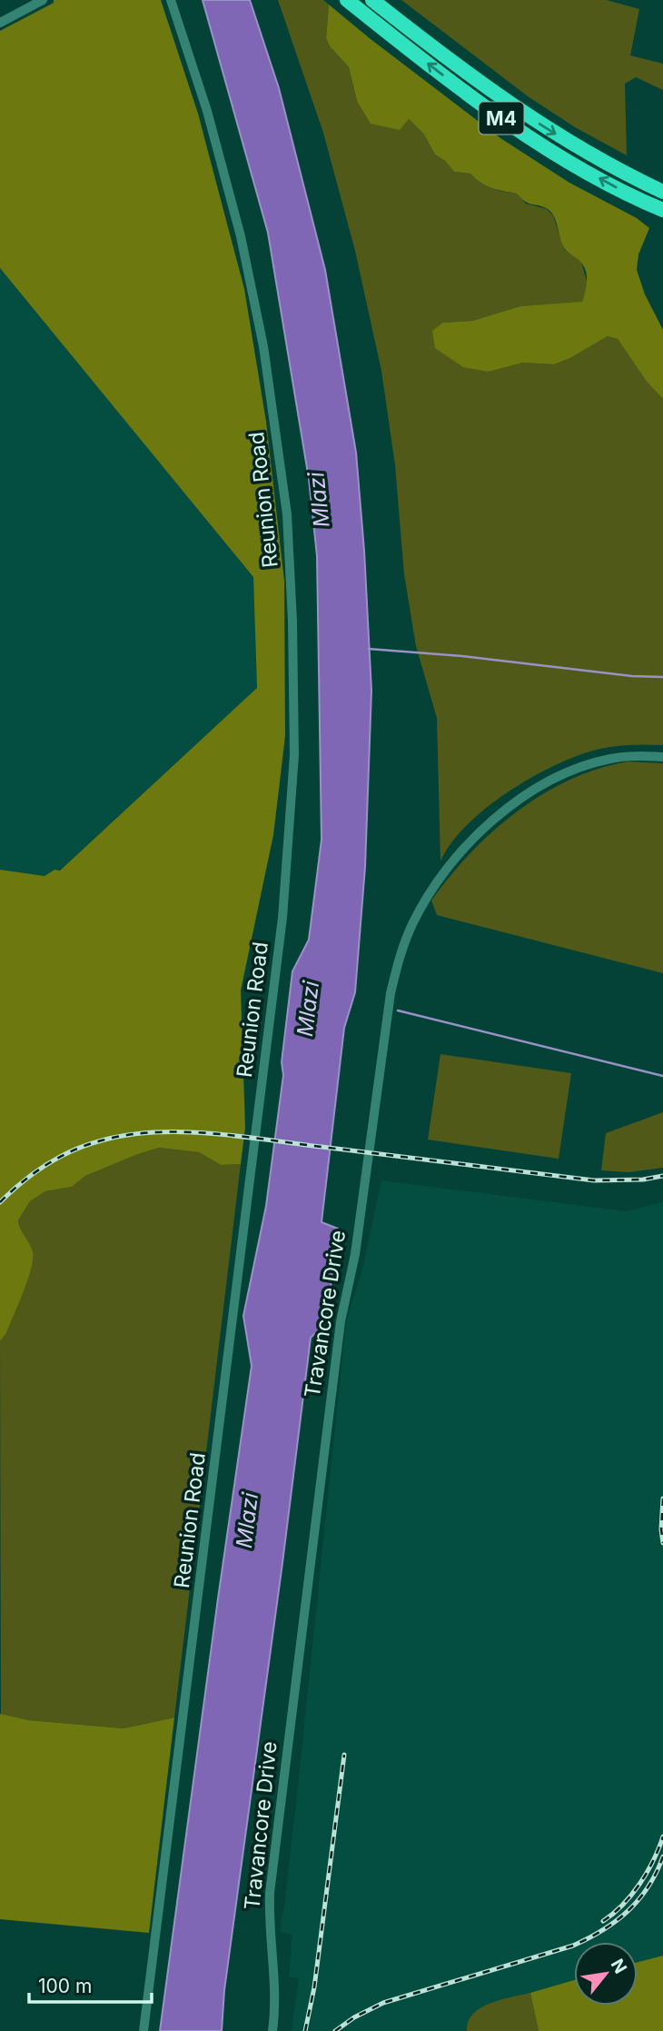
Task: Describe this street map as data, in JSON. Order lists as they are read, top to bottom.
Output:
{
  "streets": {
    "highway": ["M4"],
    "street": ["Reunion Road", "Travancore Drive"]
  },
  "water": ["Mlazi"],
  "scale_bar": "100 m",
  "north": "top right"
}
